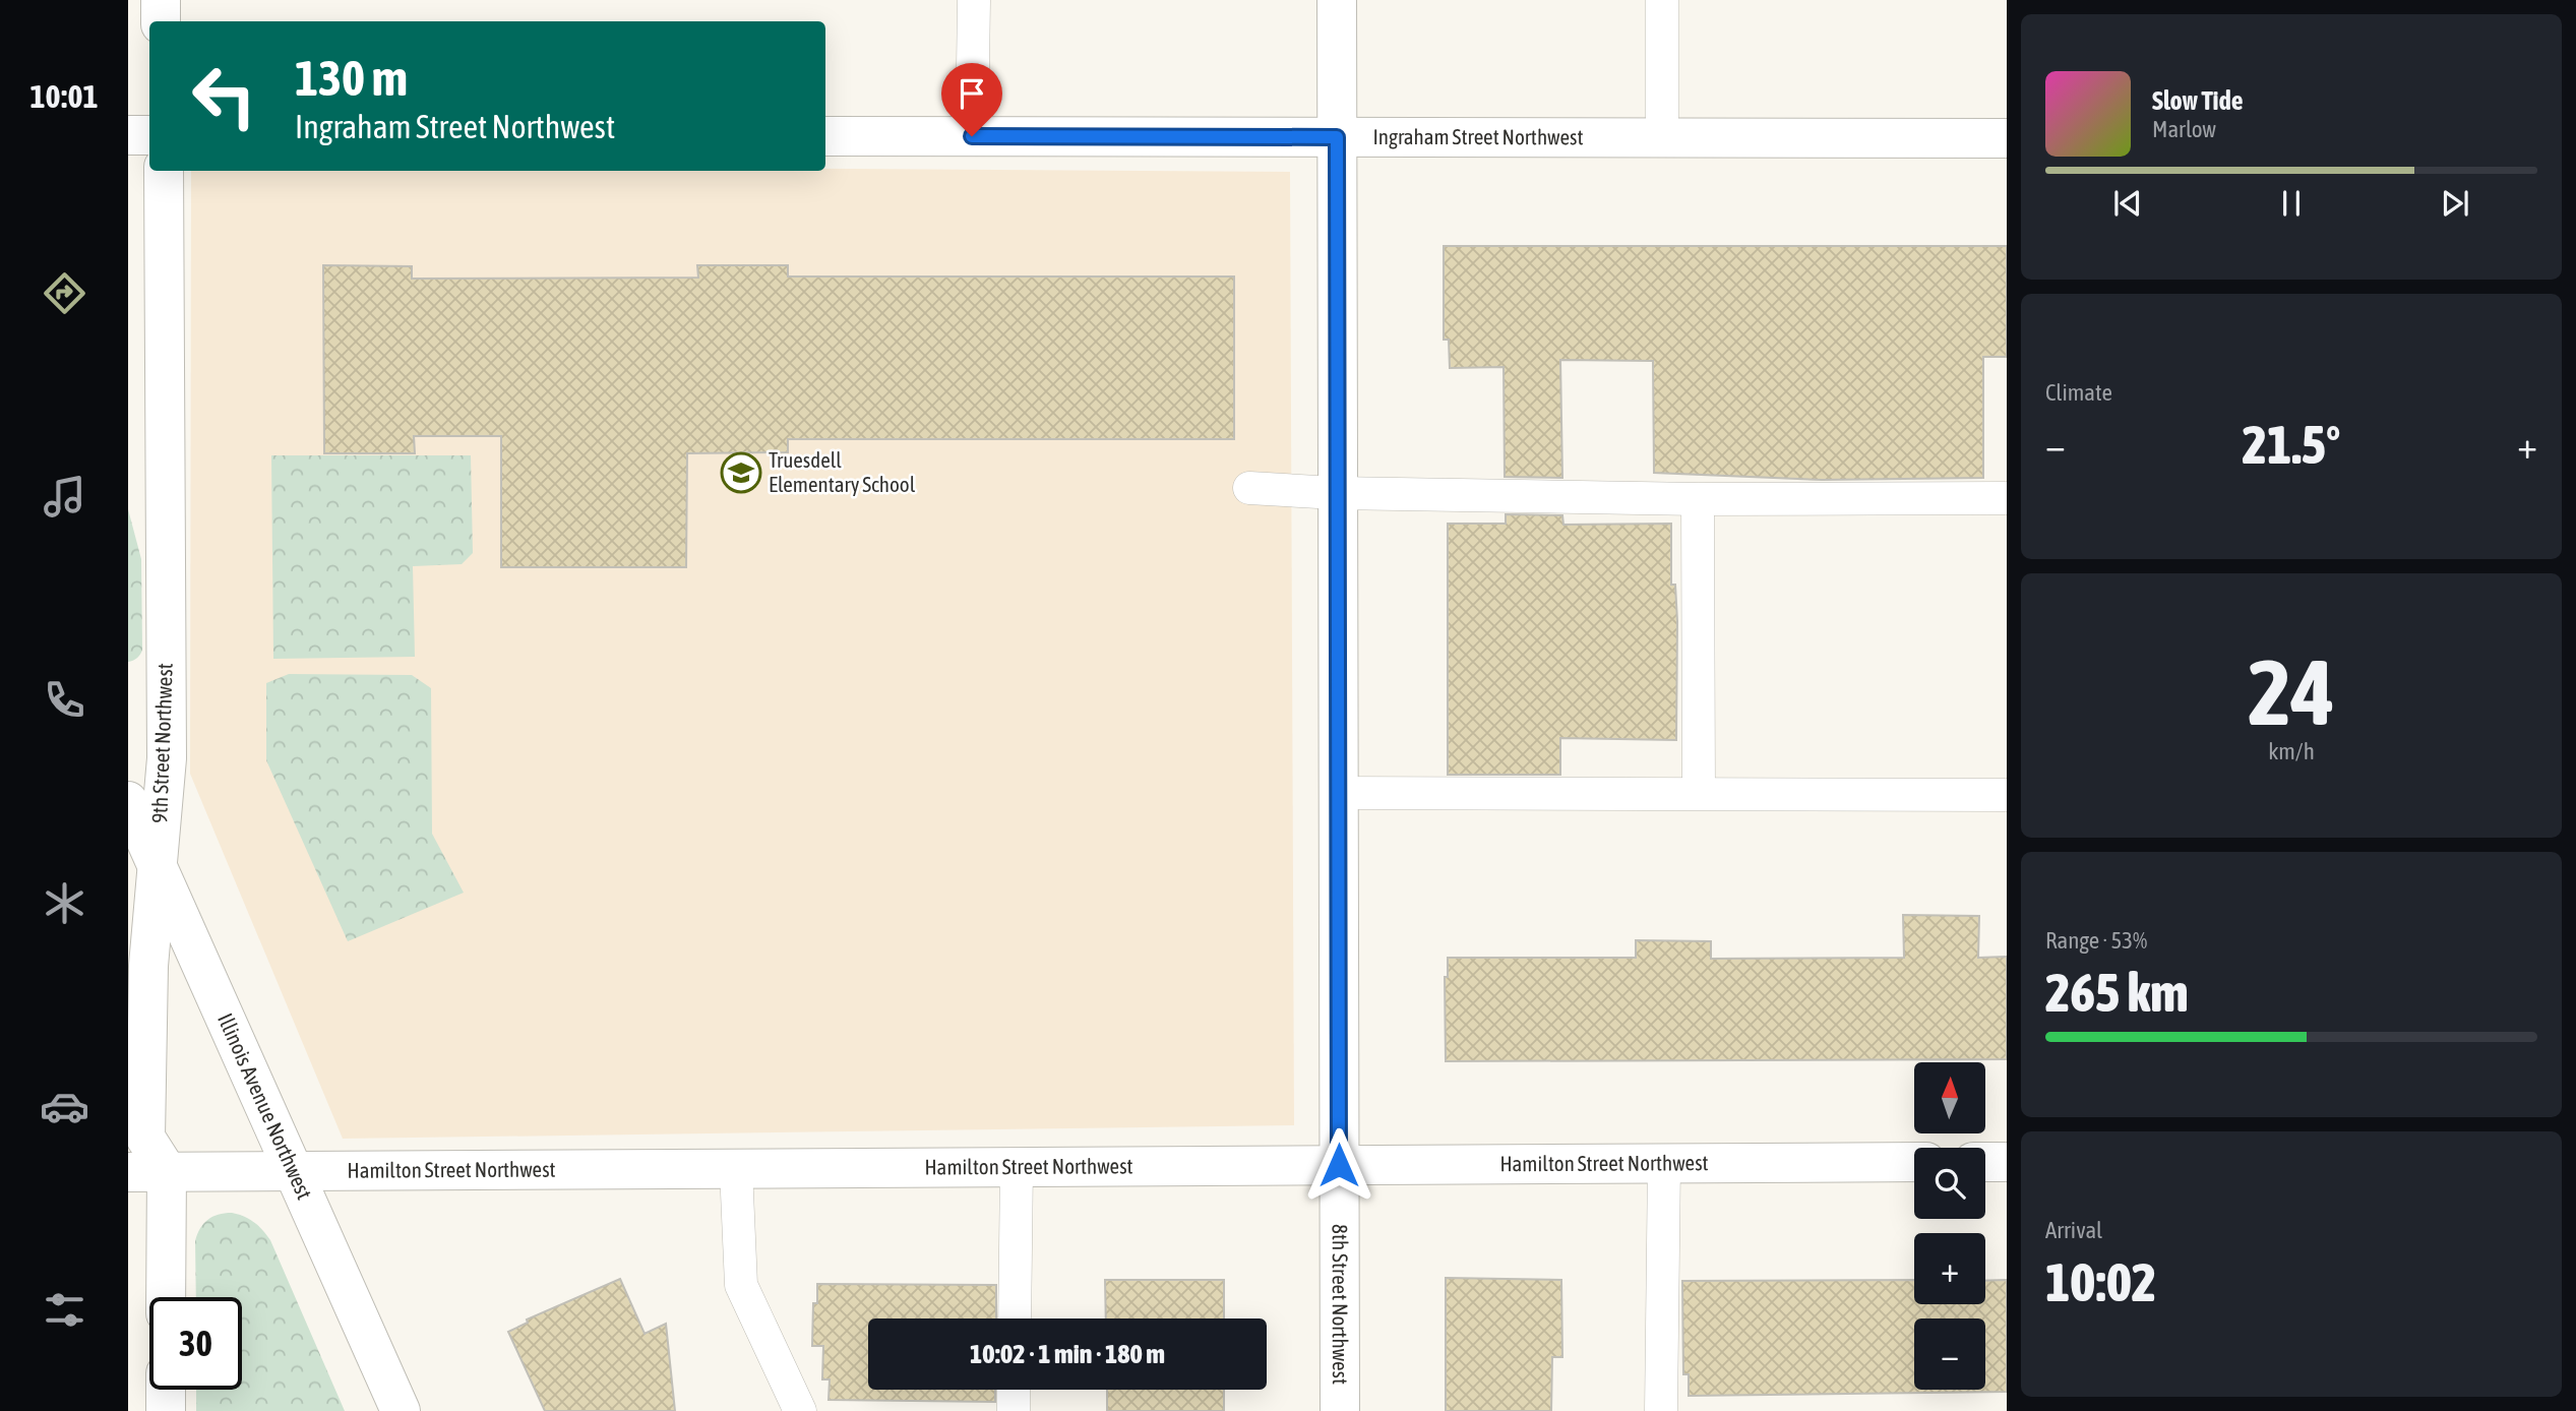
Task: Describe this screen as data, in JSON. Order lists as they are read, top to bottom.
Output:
{
  "streets": {
    "street": [
      "Ingraham Street Northwest",
      "9th Street Northwest",
      "Illinois Avenue Northwest",
      "Hamilton Street Northwest",
      "8th Street Northwest"
    ]
  },
  "crossings": [
    ["Ingraham Street Northwest", "8th Street Northwest"],
    ["9th Street Northwest", "Illinois Avenue Northwest"],
    ["9th Street Northwest", "Hamilton Street Northwest"],
    ["Illinois Avenue Northwest", "Hamilton Street Northwest"],
    ["Hamilton Street Northwest", "8th Street Northwest"]
  ],
  "places": {
    "school or university": ["Truesdell Elementary School"]
  },
  "north": "top",
  "page": {
    "tabs": "10:01",
    "turn": ["130 m", "Ingraham Street Northwest"],
    "song": ["Slow Tide", "Marlow"],
    "tile": [
      "Climate",
      ["24", "km/h"],
      ["Range · 53%", "265 km"],
      ["Arrival", "10:02"]
    ],
    "heat": ["−", "21.5°", "+"],
    "map_buttons": ["+", "−"],
    "limit": "30",
    "trip": "10:02 · 1 min · 180 m"
  }
}
